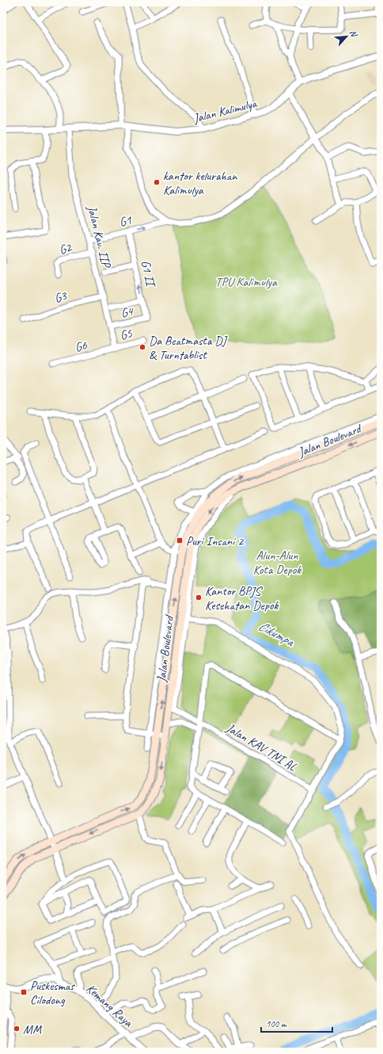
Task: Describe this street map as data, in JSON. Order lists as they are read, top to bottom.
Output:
{
  "streets": {
    "main road": ["Jalan Boulevard"],
    "street": [
      "Jalan Kalimulya",
      "G1",
      "Jalan Kav. IIP",
      "G2",
      "G1 II",
      "G3",
      "G4",
      "G5",
      "G6",
      "Jalan KAV TNI AL",
      "Kemang Raya"
    ]
  },
  "crossings": [
    ["Jalan Kalimulya", "Jalan Kav. IIP"],
    ["G1", "Jalan Kav. IIP"],
    ["G1", "G1 II"],
    ["Jalan Kav. IIP", "G2"],
    ["Jalan Kav. IIP", "G3"],
    ["Jalan Kav. IIP", "G4"],
    ["Jalan Kav. IIP", "G5"],
    ["Jalan Kav. IIP", "G6"],
    ["G1 II", "G4"],
    ["G5", "G6"],
    ["Jalan Boulevard", "Jalan KAV TNI AL"]
  ],
  "one_way": ["G1", "G1 II"],
  "water": ["Cikumpa"],
  "parks": ["TPU Kalimulya", "Alun-Alun Kota Depok"],
  "places": {
    "other": [
      "kantor kelurahan Kalimulya",
      "Da Beatmasta DJ & Turntablist",
      "Kantor BPJS Kesehatan Depok",
      "MM"
    ],
    "transit": ["Puri Insani 2", "Puskesmas Cilodong"]
  },
  "scale_bar": "100 m",
  "north": "top right"
}
